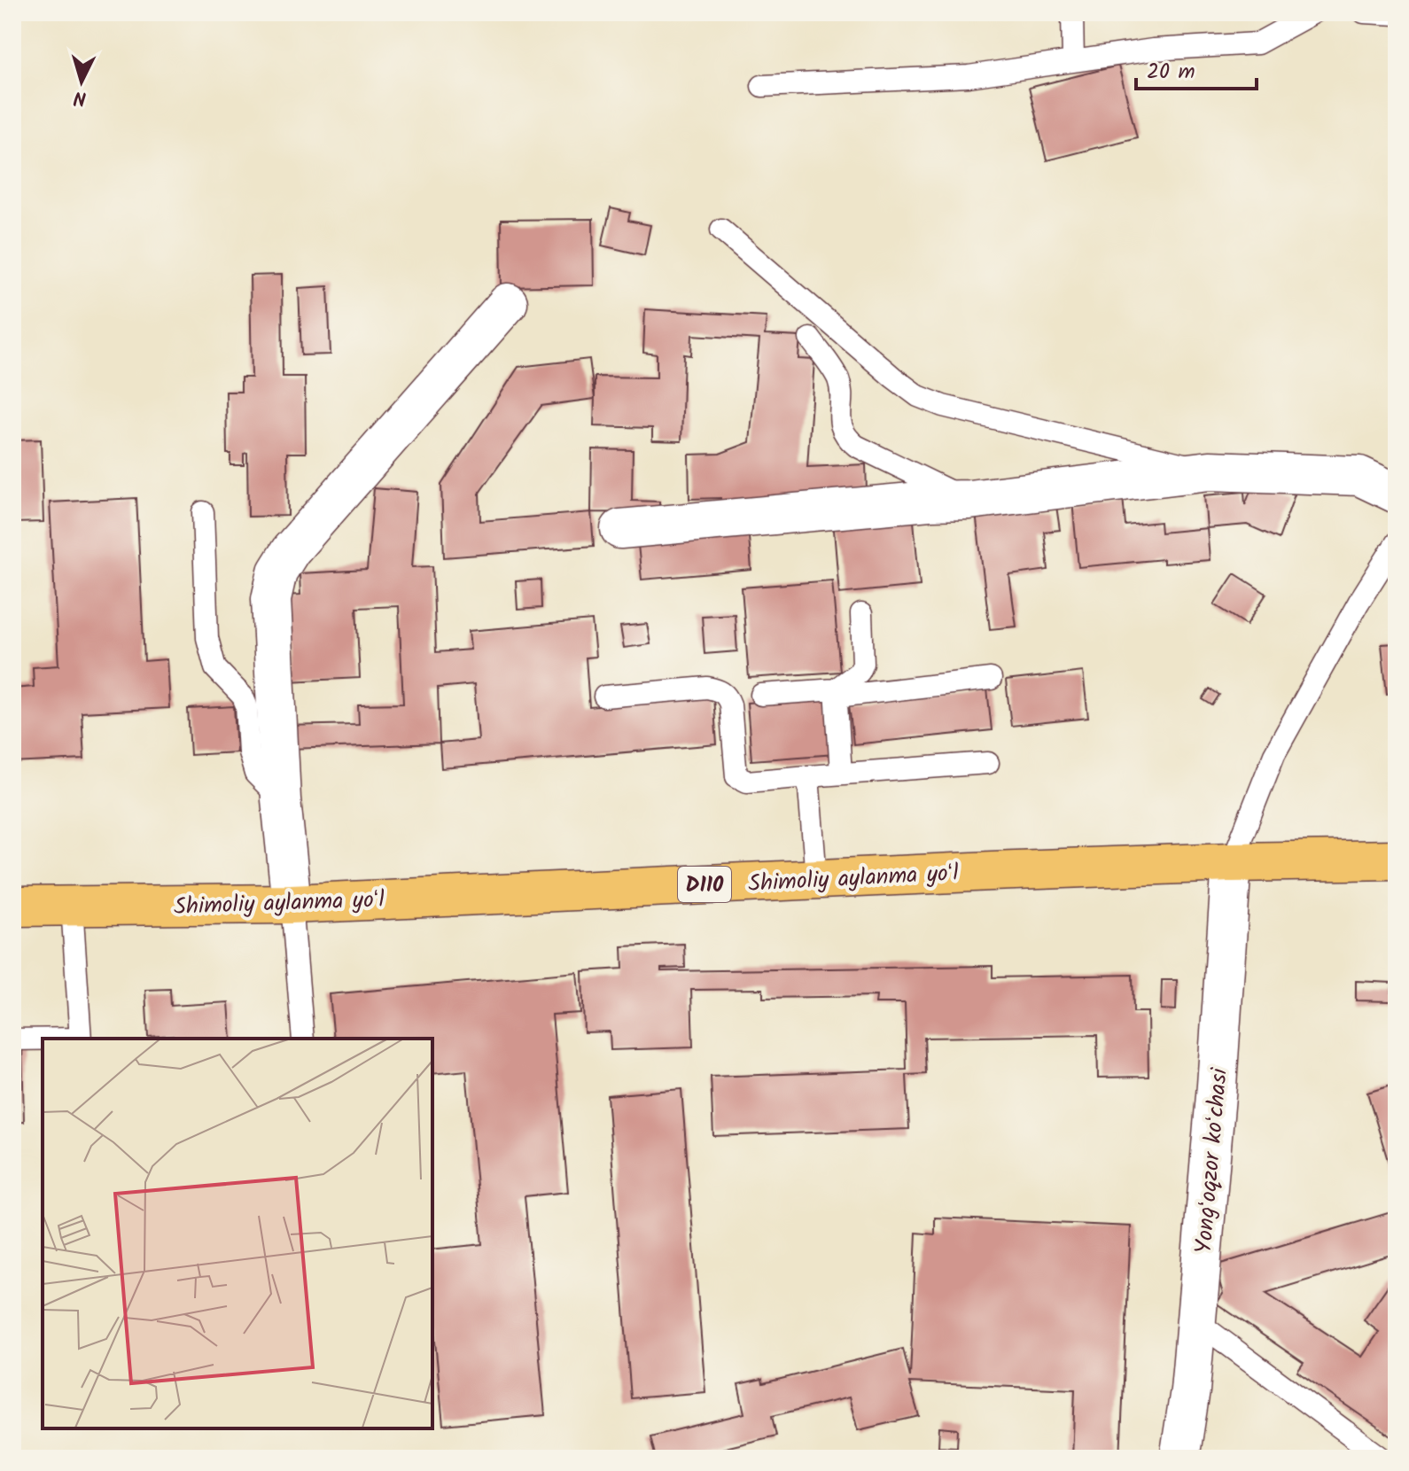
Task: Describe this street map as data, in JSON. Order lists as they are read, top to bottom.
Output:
{
  "streets": {
    "main road": ["Shimoliy aylanma yoʻl", "D110"],
    "street": ["Yongʻoqzor koʻchasi"]
  },
  "crossings": [
    ["Shimoliy aylanma yoʻl", "Yongʻoqzor koʻchasi"]
  ],
  "scale_bar": "20 m",
  "north": "bottom"
}
